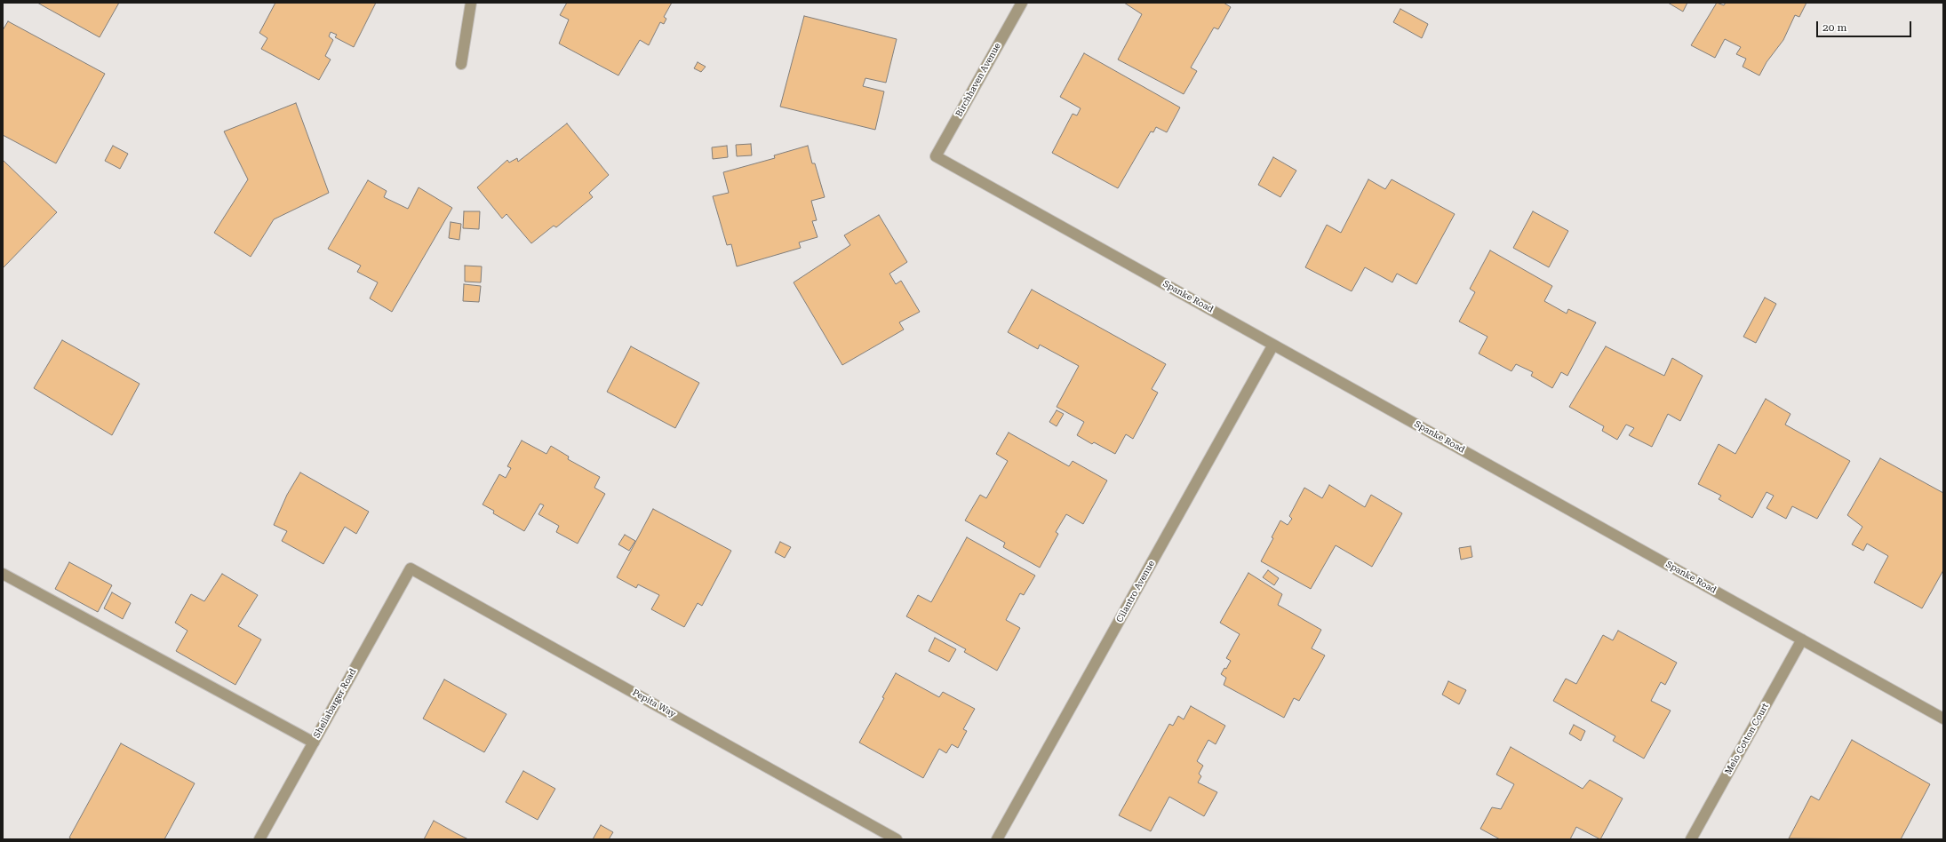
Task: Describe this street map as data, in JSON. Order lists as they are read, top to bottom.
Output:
{
  "streets": {
    "street": [
      "Birchhaven Avenue",
      "Spanke Road",
      "Cilantro Avenue",
      "Shellabarger Road",
      "Pepita Way",
      "Melo Cotton Court"
    ]
  },
  "crossings": [
    ["Birchhaven Avenue", "Spanke Road"],
    ["Spanke Road", "Cilantro Avenue"],
    ["Spanke Road", "Melo Cotton Court"],
    ["Shellabarger Road", "Pepita Way"]
  ],
  "scale_bar": "20 m"
}
